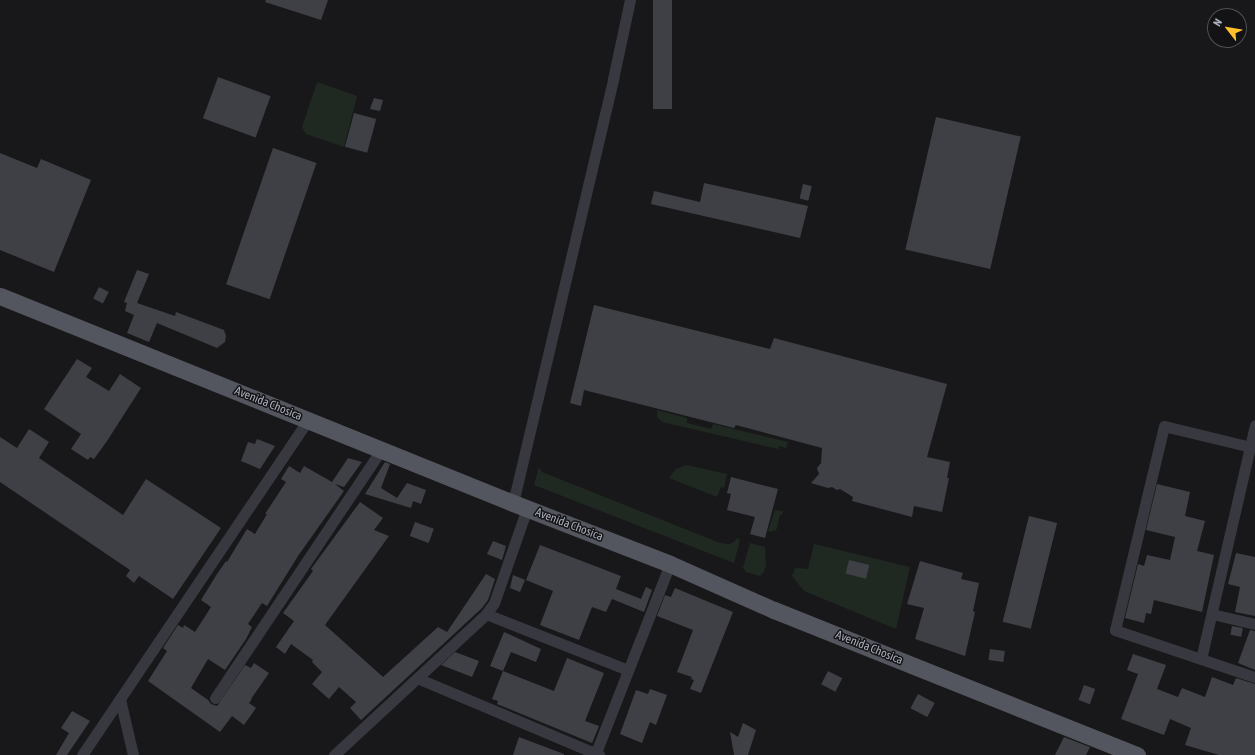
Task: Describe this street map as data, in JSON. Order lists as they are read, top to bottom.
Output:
{
  "streets": {
    "main road": ["Avenida Chosica"]
  },
  "north": "top left"
}
